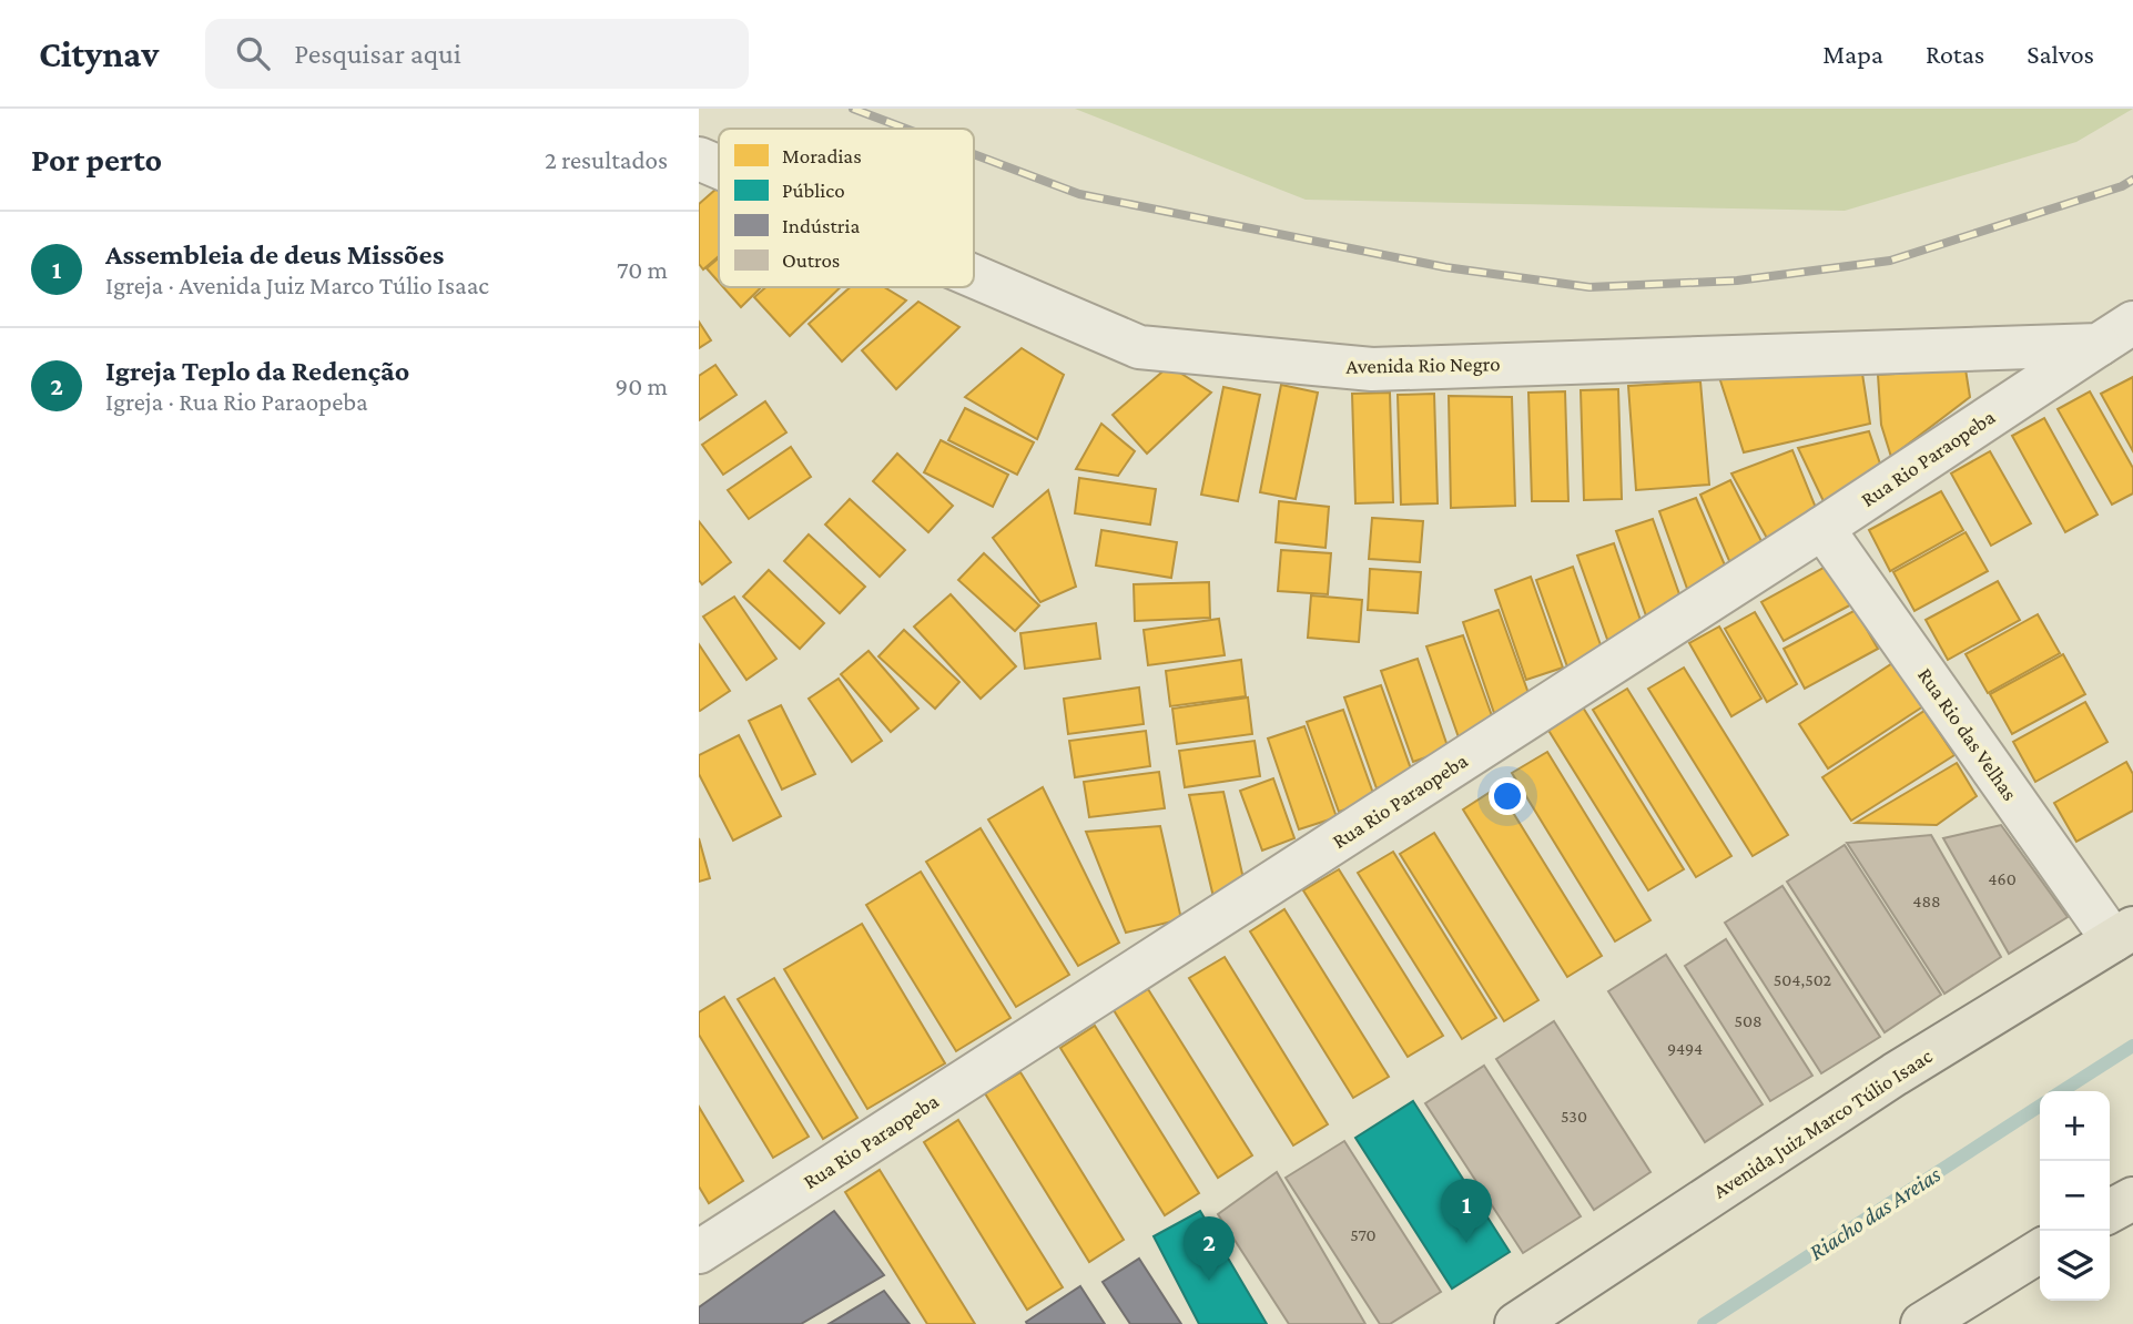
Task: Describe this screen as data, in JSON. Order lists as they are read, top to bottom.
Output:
{
  "streets": {
    "main road": ["Avenida Juiz Marco Túlio Isaac"],
    "street": ["Avenida Rio Negro", "Rua Rio Paraopeba", "Rua Rio das Velhas"]
  },
  "crossings": [
    ["Avenida Rio Negro", "Rua Rio Paraopeba"],
    ["Rua Rio Paraopeba", "Rua Rio das Velhas"],
    ["Rua Rio das Velhas", "Avenida Juiz Marco Túlio Isaac"]
  ],
  "water": ["Riacho das Areias"],
  "house_numbers": [
    "460",
    "488",
    "504,502",
    "508",
    "9494",
    "530",
    "570"
  ],
  "legend": [
    "Moradias",
    "Público",
    "Indústria",
    "Outros"
  ],
  "page": {
    "header": "Citynav",
    "search": "Pesquisar aqui",
    "nav": ["Mapa", "Rotas", "Salvos"],
    "heading": ["Por perto", "2 resultados"],
    "list": [
      {
        "mark": "1",
        "name": "Assembleia de deus Missões",
        "note": "Igreja · Avenida Juiz Marco Túlio Isaac",
        "value": "70 m"
      },
      {
        "mark": "2",
        "name": "Igreja Teplo da Redenção",
        "note": "Igreja · Rua Rio Paraopeba",
        "value": "90 m"
      }
    ],
    "map_buttons": ["+", "−"],
    "pins": ["1", "2"]
  }
}
